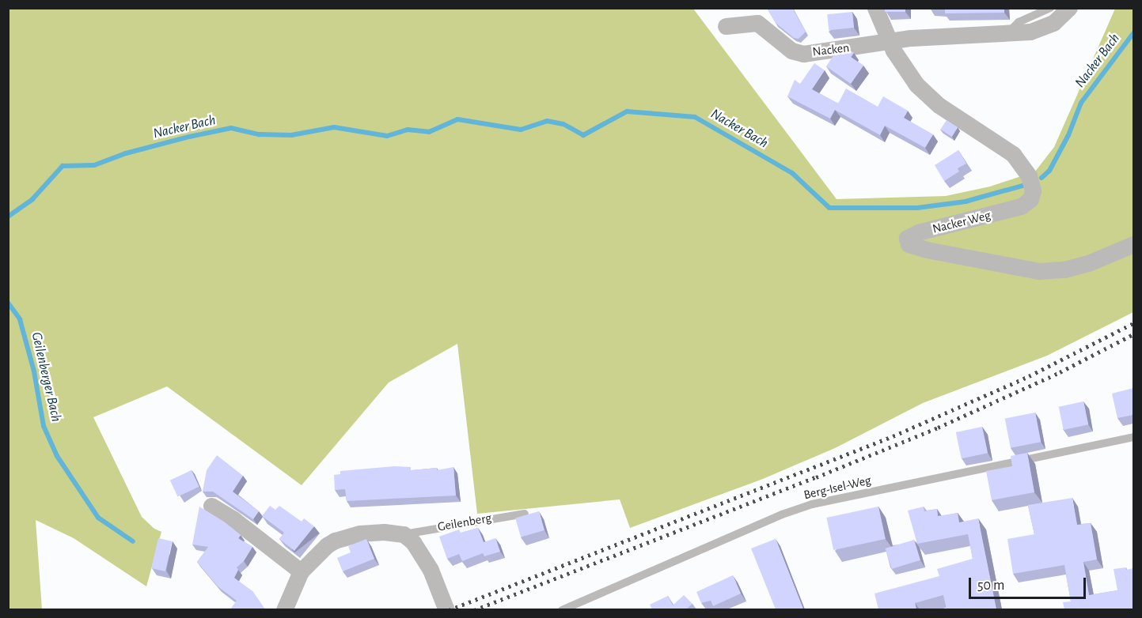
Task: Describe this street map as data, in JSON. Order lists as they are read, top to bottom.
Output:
{
  "streets": {
    "street": ["Nacken", "Nacker Weg", "Geilenberg"],
    "lane": ["Berg-Isel-Weg"]
  },
  "crossings": [
    ["Nacken", "Nacker Weg"]
  ],
  "water": ["Nacker Bach", "Geilenberger Bach"],
  "scale_bar": "50 m"
}
